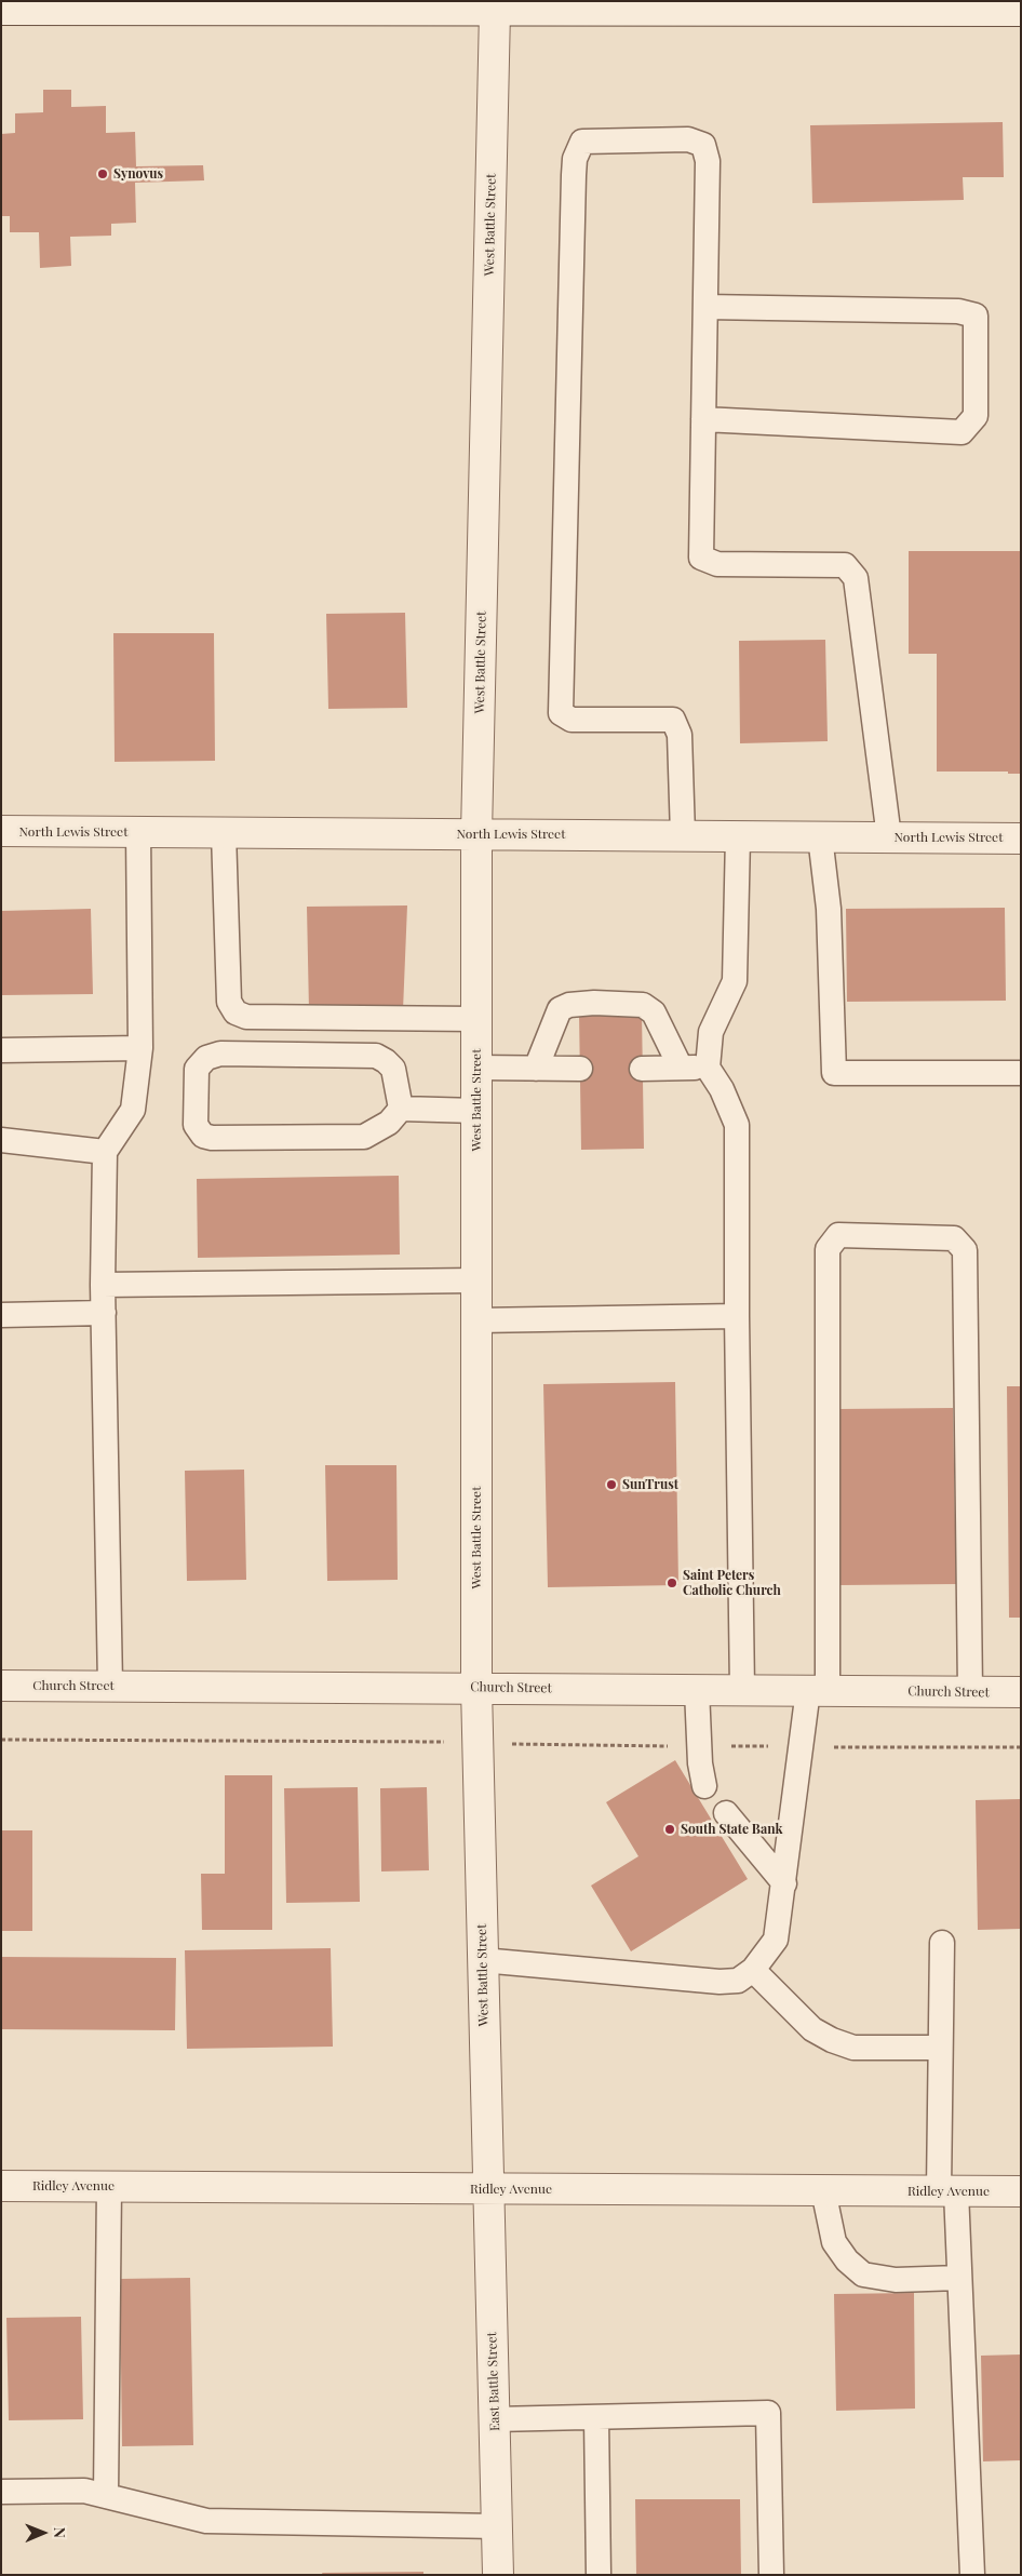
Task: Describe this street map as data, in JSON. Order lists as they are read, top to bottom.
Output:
{
  "streets": {
    "street": [
      "West Battle Street",
      "North Lewis Street",
      "Church Street",
      "Ridley Avenue",
      "East Battle Street"
    ]
  },
  "crossings": [
    ["West Battle Street", "North Lewis Street"],
    ["West Battle Street", "Church Street"],
    ["West Battle Street", "Ridley Avenue"],
    ["West Battle Street", "East Battle Street"],
    ["Ridley Avenue", "East Battle Street"]
  ],
  "places": [
    "Synovus",
    "SunTrust",
    "Saint Peters Catholic Church",
    "South State Bank"
  ],
  "north": "right"
}
